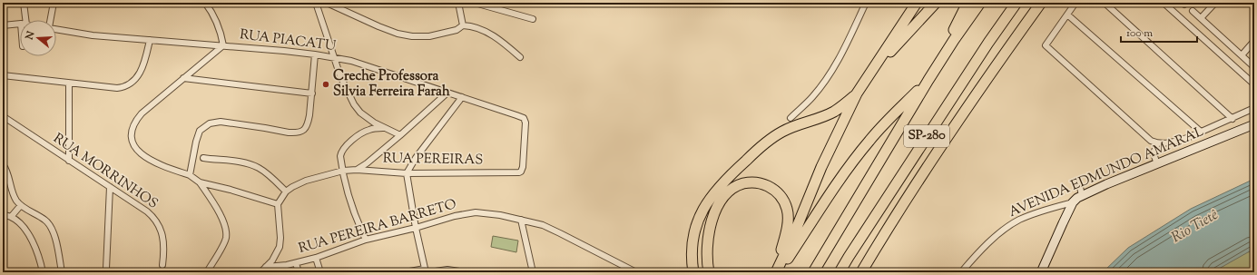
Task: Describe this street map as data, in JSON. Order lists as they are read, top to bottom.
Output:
{
  "streets": {
    "highway": ["SP-280"],
    "main road": ["AVENIDA EDMUNDO AMARAL"],
    "street": [
      "RUA PIACATU",
      "RUA PEREIRAS",
      "RUA MORRINHOS",
      "RUA PEREIRA BARRETO"
    ]
  },
  "crossings": [
    ["RUA PIACATU", "RUA PEREIRAS"]
  ],
  "water": ["Rio Tietê"],
  "places": ["Creche Professora Silvia Ferreira Farah"],
  "scale_bar": "100 m",
  "north": "left"
}
